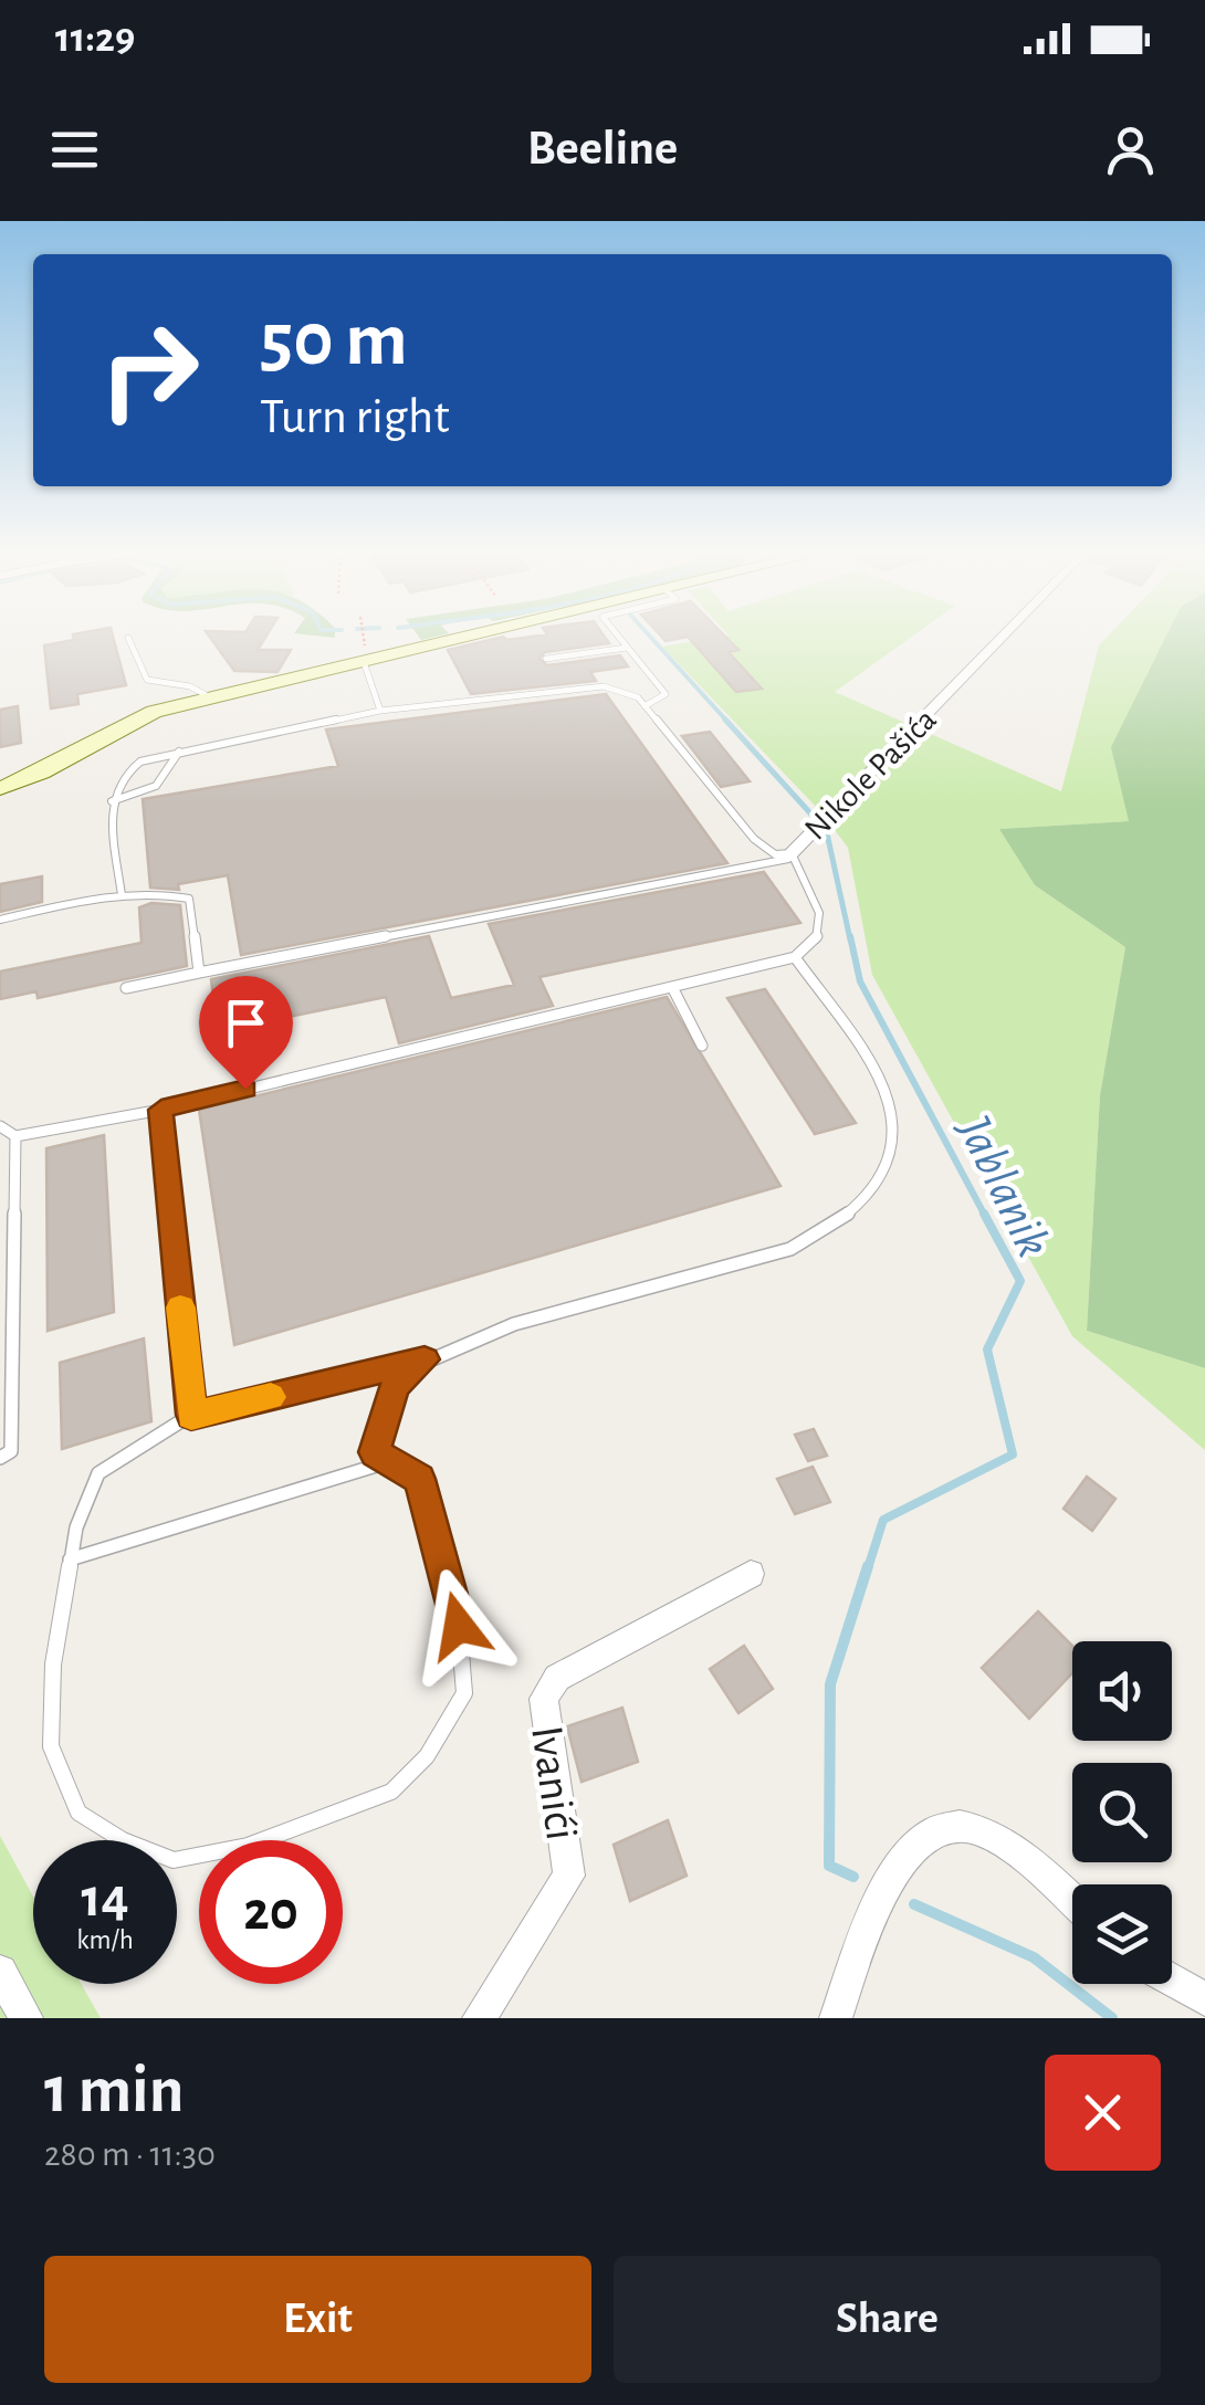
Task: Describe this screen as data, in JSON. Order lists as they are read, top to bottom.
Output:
{
  "streets": {
    "street": ["Nikole Pašića", "Ivanići"]
  },
  "water": ["Jablanik"],
  "page": {
    "status": "11:29",
    "header": "Beeline",
    "turn": ["50 m", "Turn right"],
    "speed": "14 km/h",
    "limit": "20",
    "heading": ["1 min", "280 m · 11:30"],
    "buttons": ["Exit", "Share"]
  }
}
